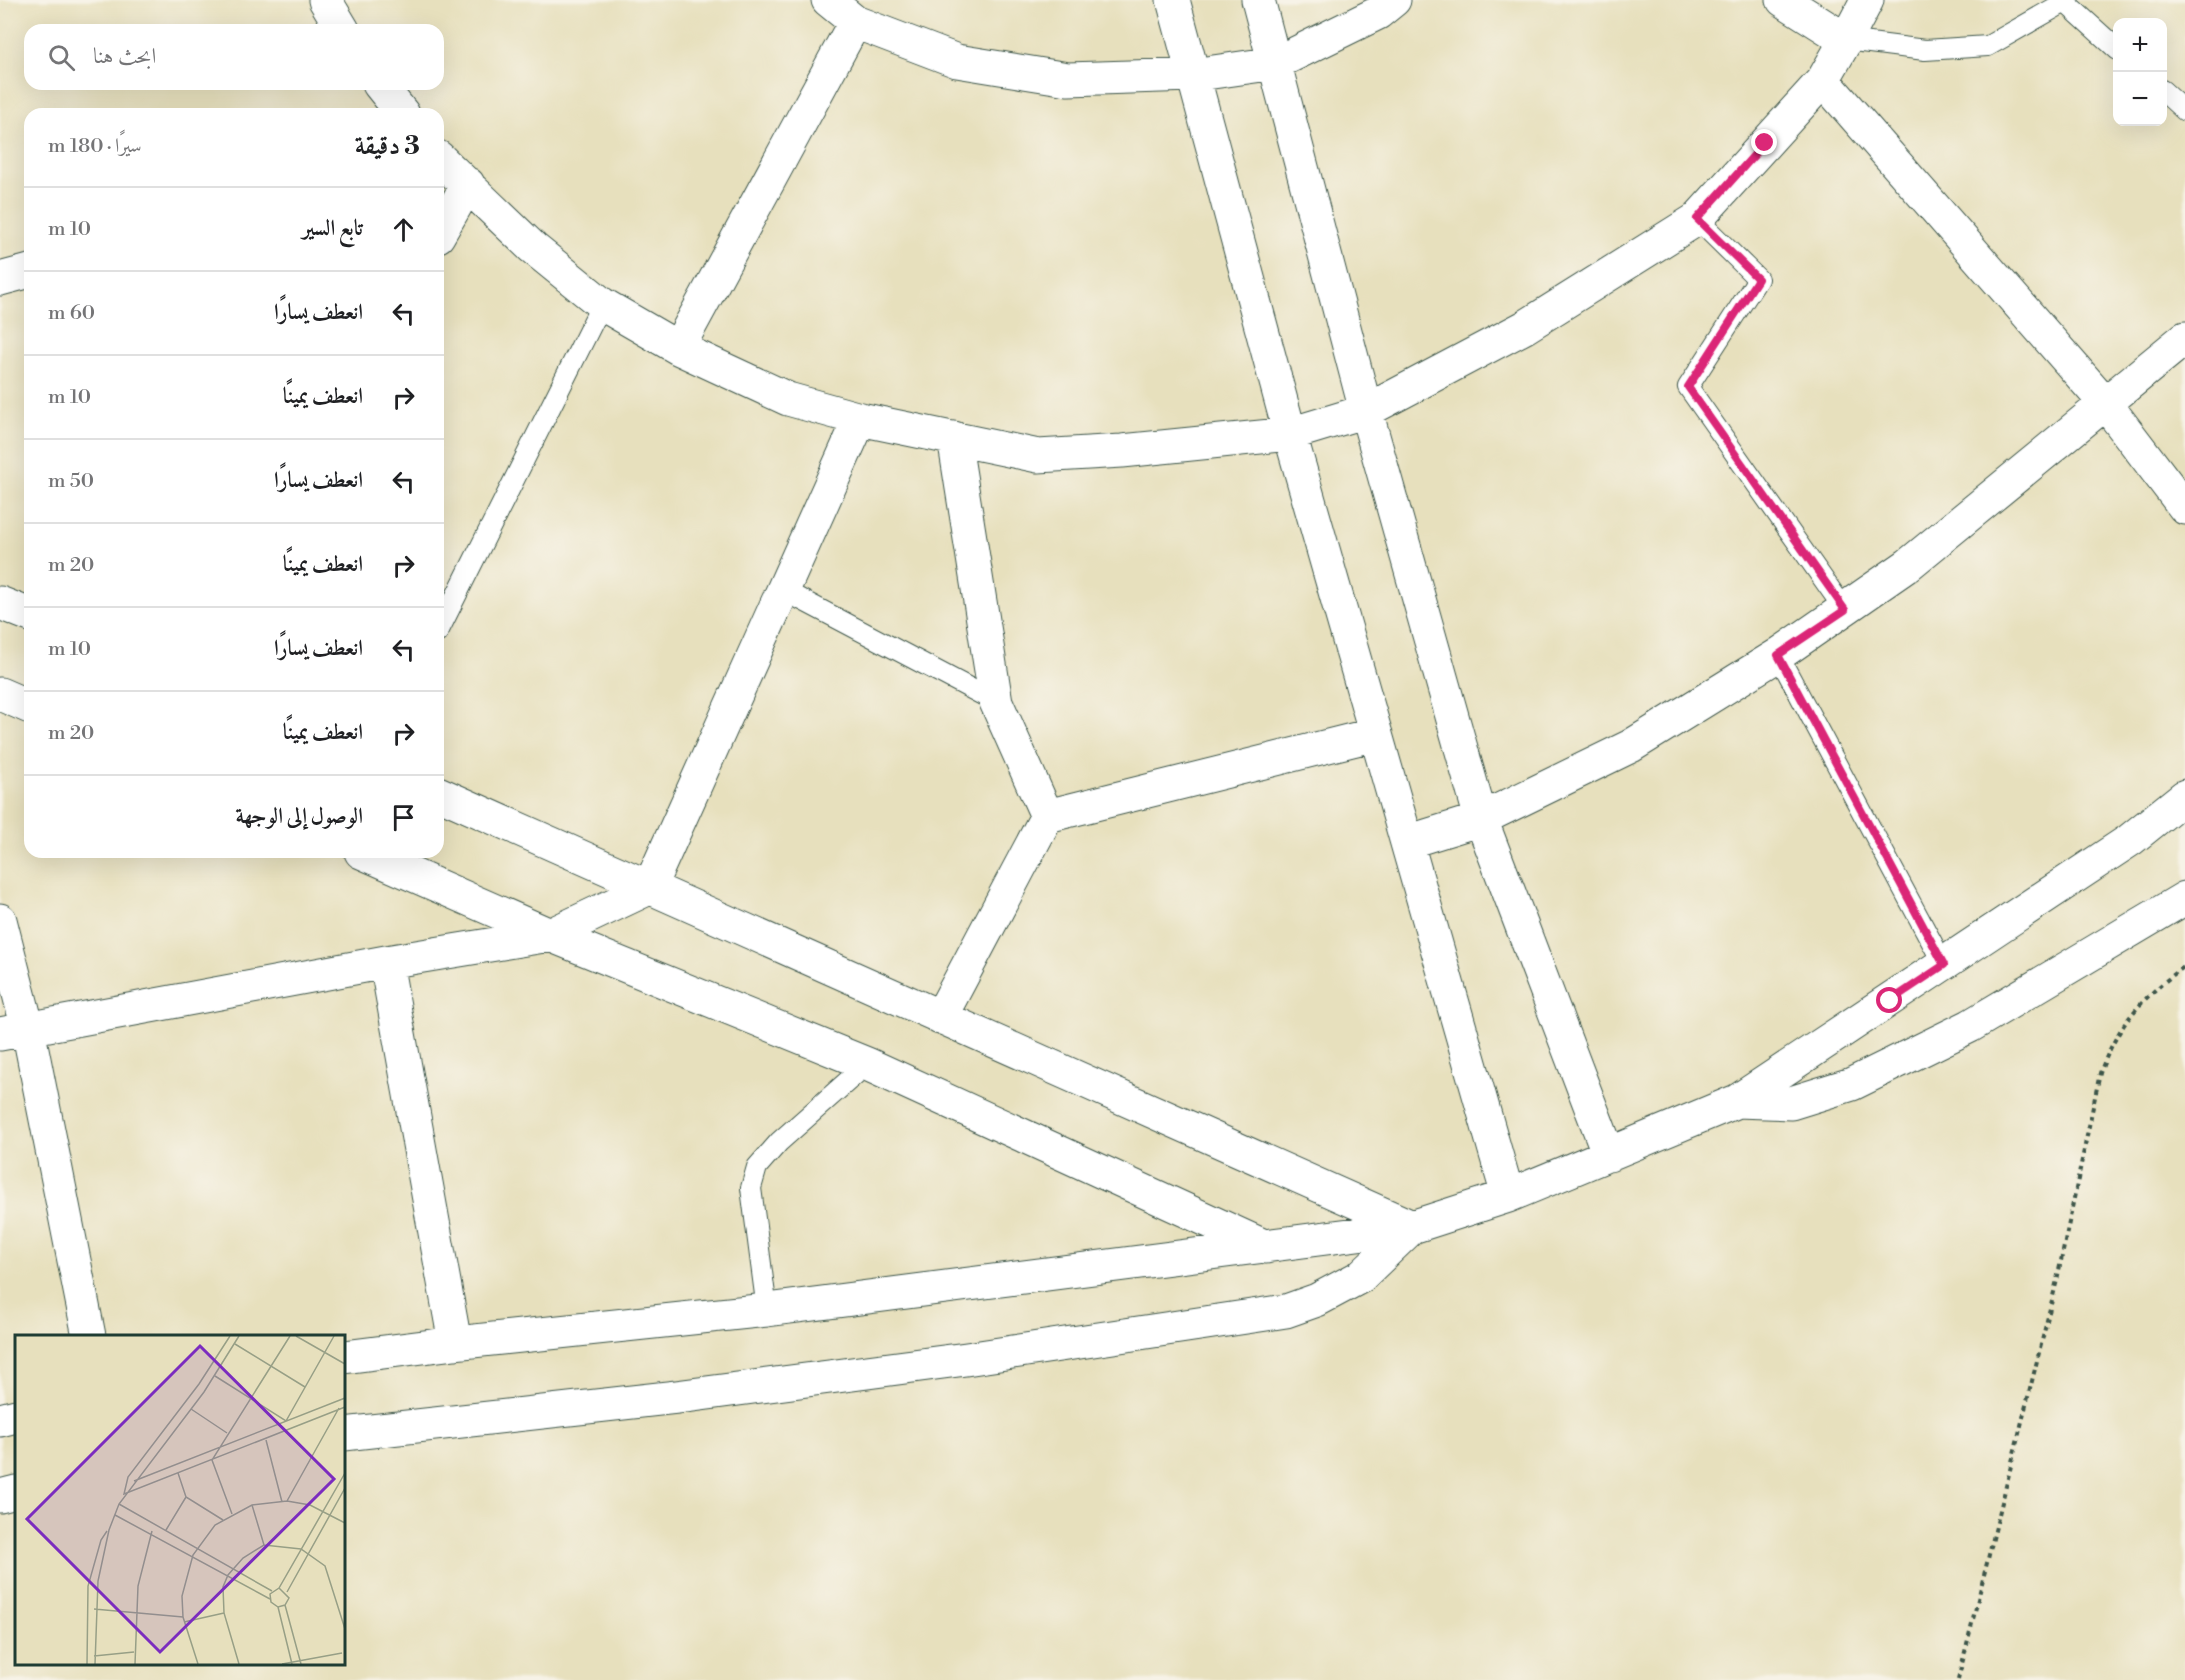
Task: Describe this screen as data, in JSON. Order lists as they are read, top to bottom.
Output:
{
  "page": {
    "map_buttons": ["+", "−"],
    "search": "ابحث هنا",
    "heading": ["3 دقيقة", "سيرًا · 180 m"],
    "list": [
      ["تابع السير", "10 m"],
      ["انعطف يسارًا", "60 m"],
      ["انعطف يمينًا", "10 m"],
      ["انعطف يسارًا", "50 m"],
      ["انعطف يمينًا", "20 m"],
      ["انعطف يسارًا", "10 m"],
      ["انعطف يمينًا", "20 m"],
      "الوصول إلى الوجهة"
    ]
  }
}
